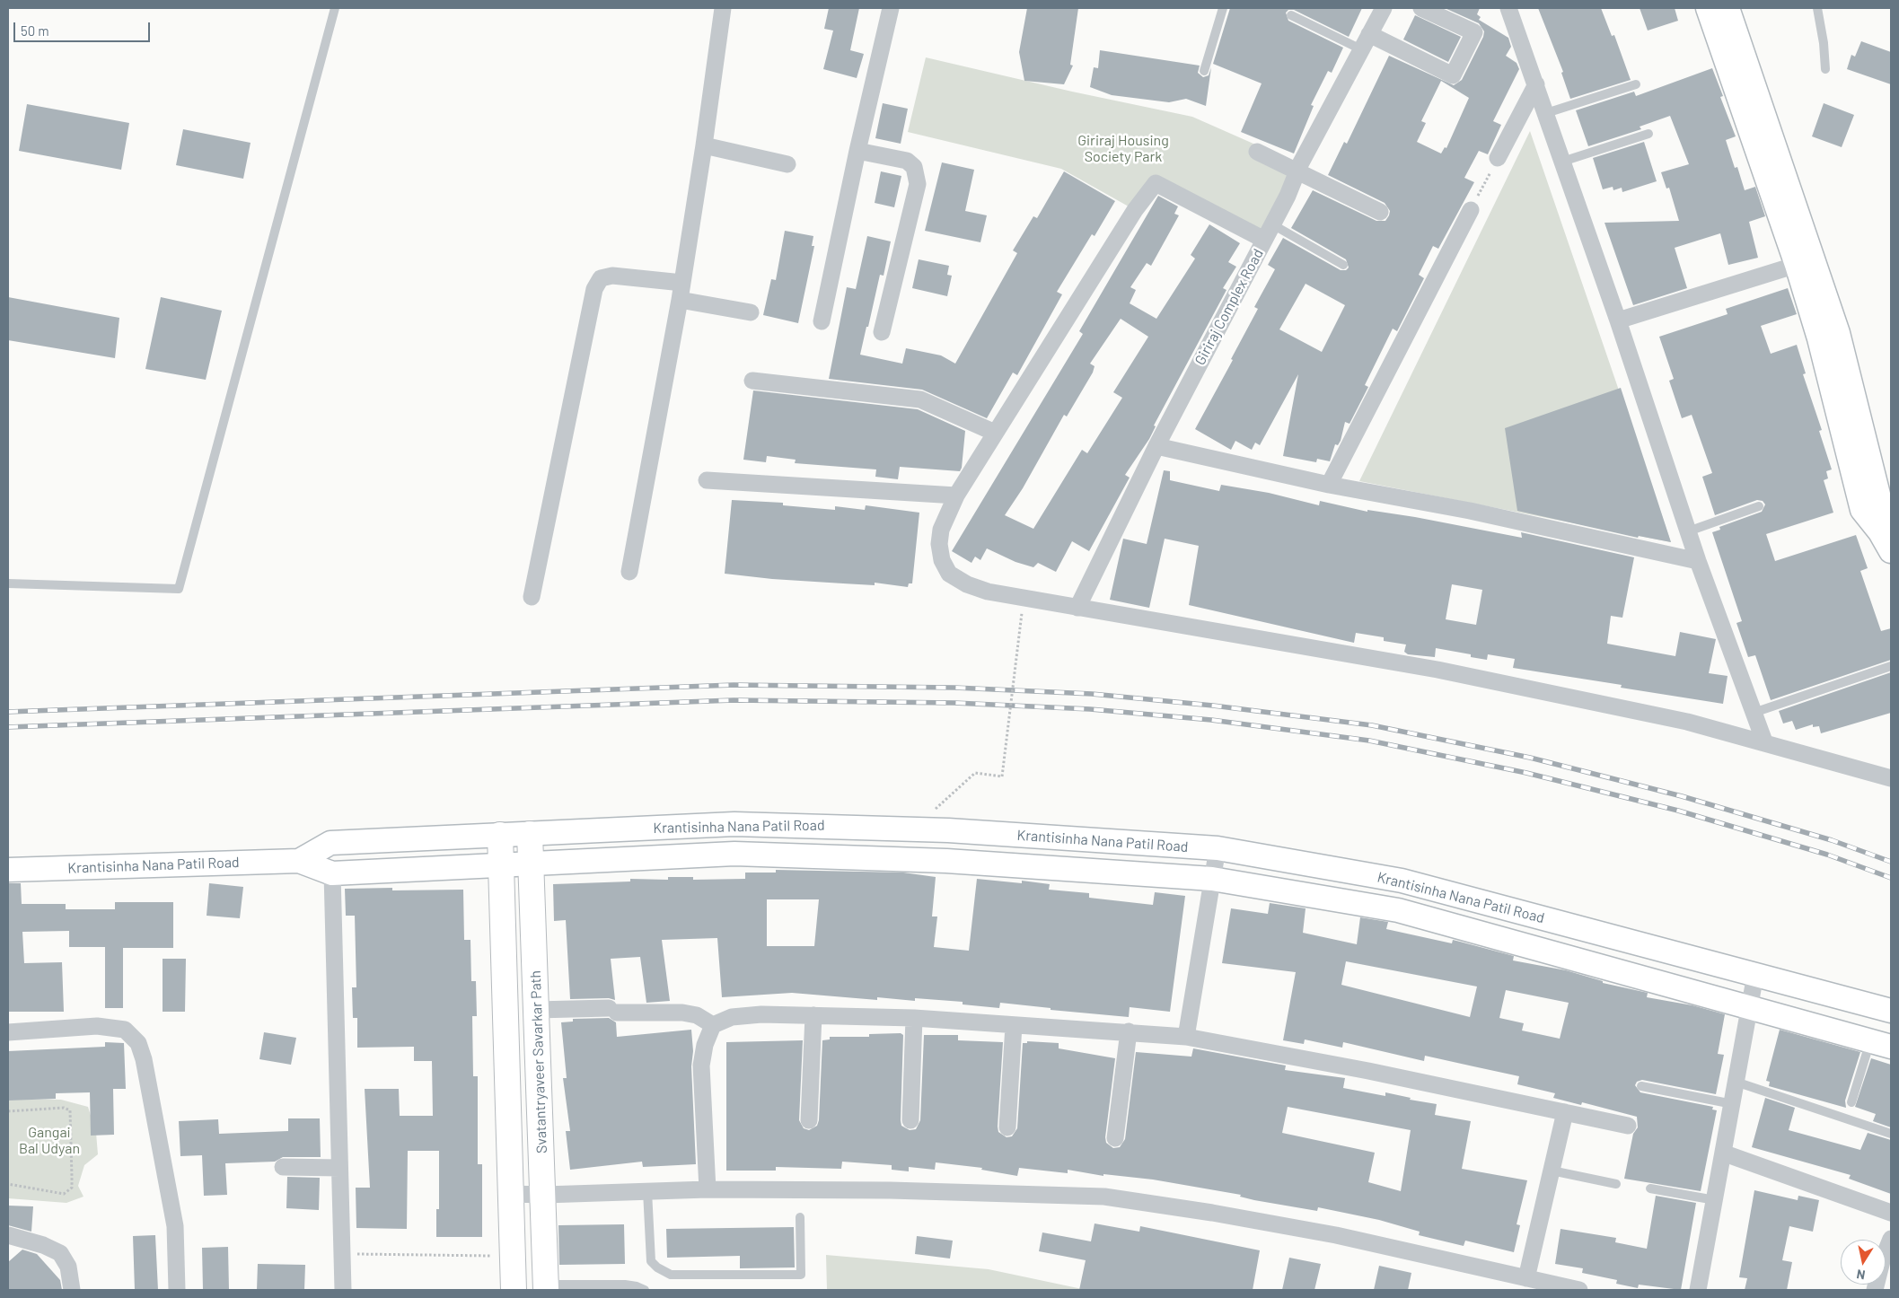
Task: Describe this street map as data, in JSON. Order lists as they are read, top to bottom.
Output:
{
  "streets": {
    "main road": ["Krantisinha Nana Patil Road", "Svatantryaveer Savarkar Path"],
    "street": ["Giriraj Complex Road"]
  },
  "crossings": [
    ["Krantisinha Nana Patil Road", "Svatantryaveer Savarkar Path"]
  ],
  "parks": ["Giriraj Housing Society Park", "Gangai Bal Udyan"],
  "scale_bar": "50 m",
  "north": "bottom"
}
